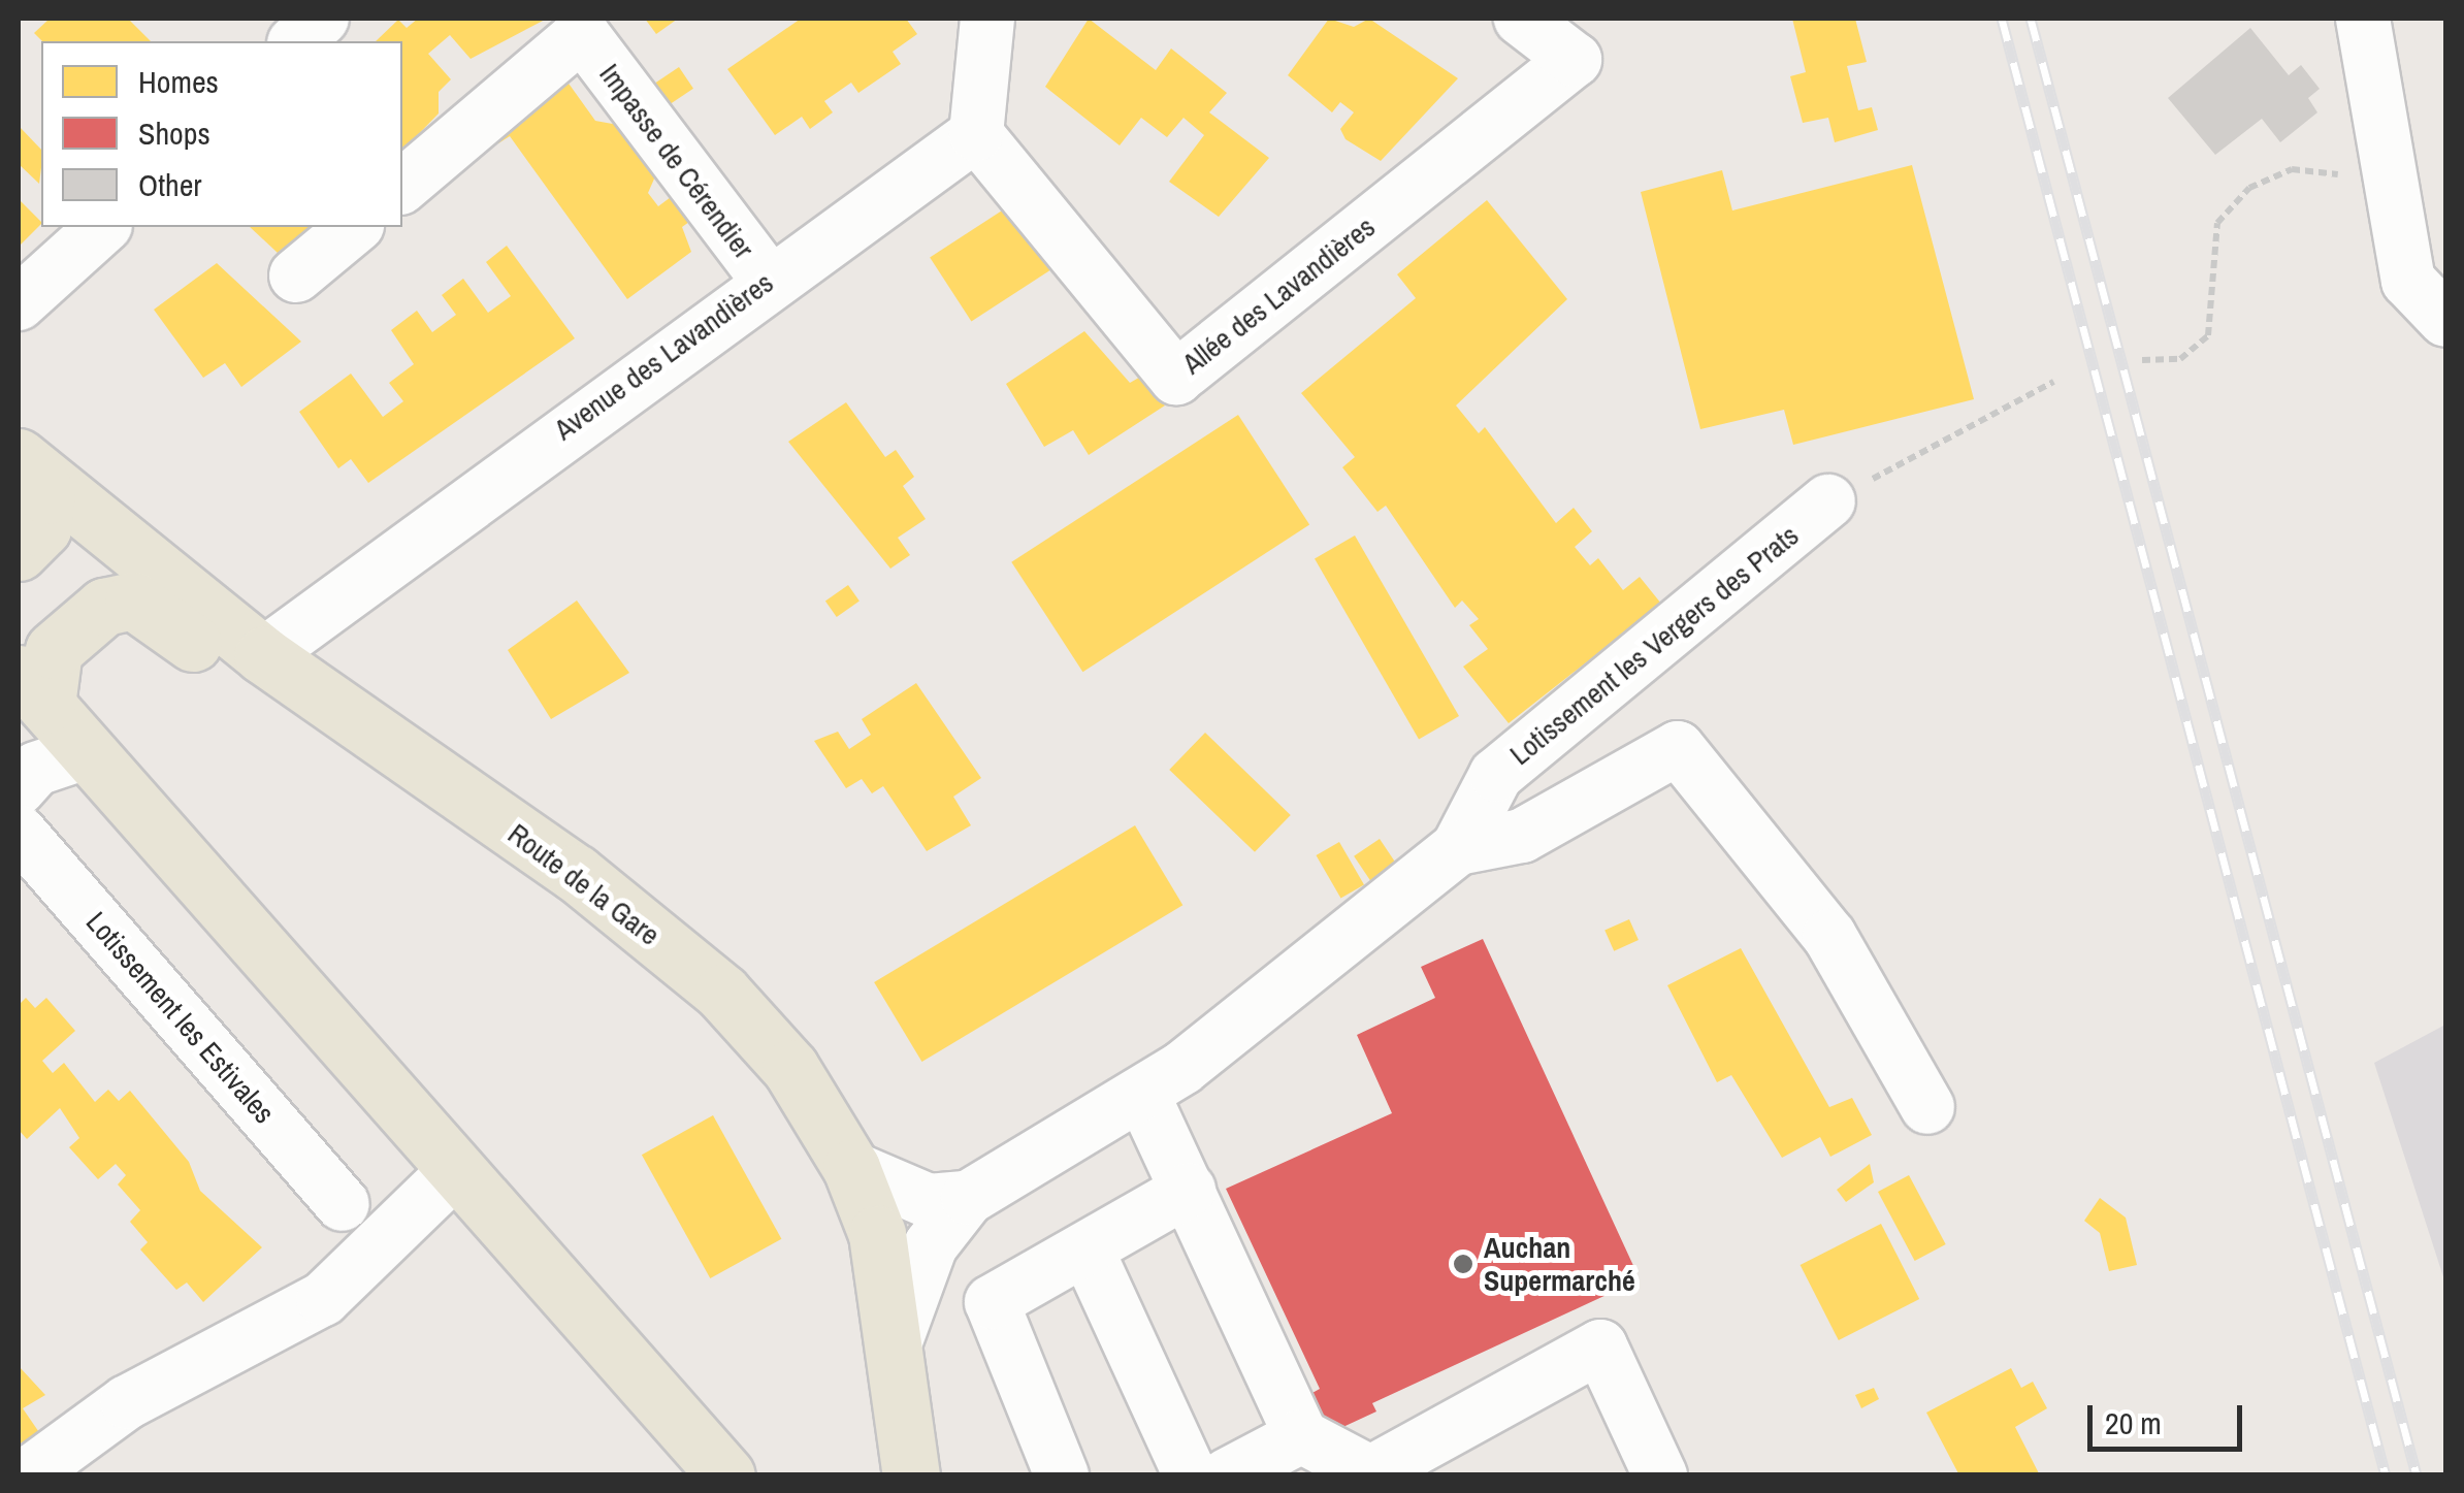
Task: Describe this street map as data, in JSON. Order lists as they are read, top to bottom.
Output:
{
  "streets": {
    "main road": ["Route de la Gare"],
    "street": [
      "Impasse de Cérendier",
      "Allée des Lavandières",
      "Avenue des Lavandières",
      "Lotissement les Vergers des Prats",
      "Lotissement les Estivales"
    ]
  },
  "crossings": [
    ["Impasse de Cérendier", "Avenue des Lavandières"],
    ["Allée des Lavandières", "Avenue des Lavandières"],
    ["Avenue des Lavandières", "Route de la Gare"]
  ],
  "places": ["Auchan Supermarché"],
  "legend": ["Homes", "Shops", "Other"],
  "scale_bar": "20 m"
}
